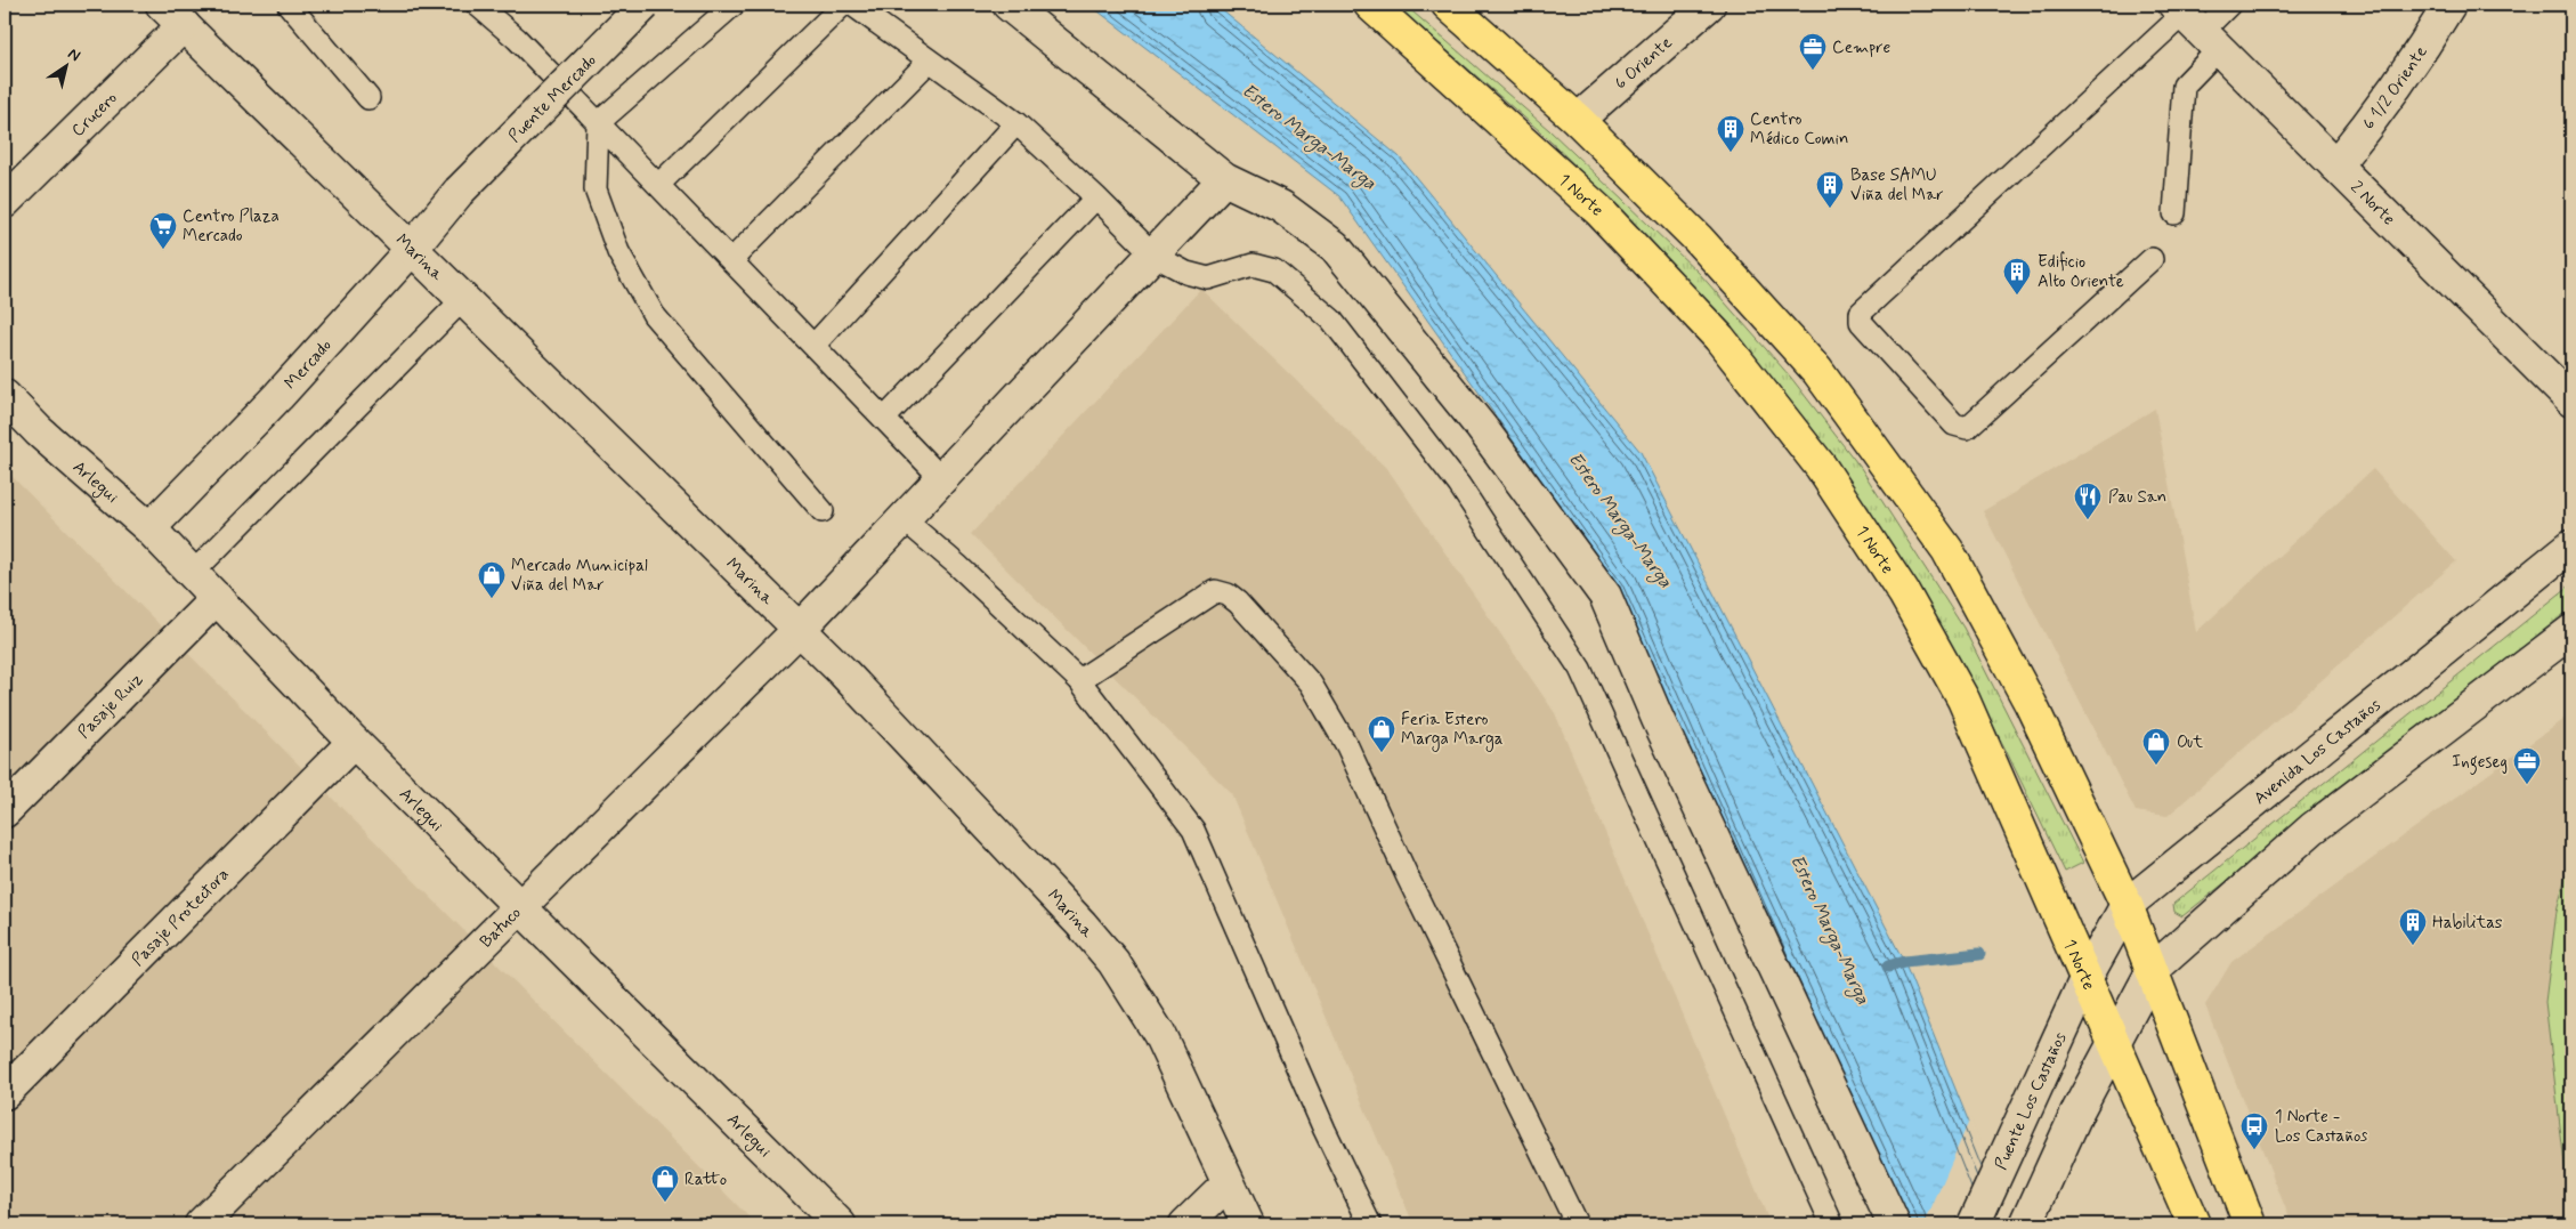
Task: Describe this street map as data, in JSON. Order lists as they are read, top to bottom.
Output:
{
  "streets": {
    "main road": ["1 Norte"],
    "street": [
      "6 Oriente",
      "6 1/2 Oriente",
      "Puente Mercado",
      "Crucero",
      "2 Norte",
      "Marina",
      "Mercado",
      "Arlegui",
      "Pasaje Ruiz",
      "Avenida Los Castaños",
      "Pasaje Protectora",
      "Batuco",
      "Puente Los Castaños"
    ]
  },
  "crossings": [
    ["6 1/2 Oriente", "2 Norte"],
    ["Puente Mercado", "Mercado"],
    ["Crucero", "Marina"],
    ["1 Norte", "Avenida Los Castaños"],
    ["1 Norte", "Puente Los Castaños"],
    ["Marina", "Mercado"],
    ["Marina", "Batuco"],
    ["Mercado", "Arlegui"],
    ["Arlegui", "Pasaje Ruiz"],
    ["Arlegui", "Pasaje Protectora"],
    ["Arlegui", "Batuco"],
    ["Avenida Los Castaños", "Puente Los Castaños"]
  ],
  "water": ["Estero Marga-Marga"],
  "places": {
    "office": ["Cempre", "Ingeseg"],
    "building": [
      "Centro Médico Comin",
      "Base SAMU Viña del Mar",
      "Edificio Alto Oriente",
      "Habilitas"
    ],
    "supermarket": ["Centro Plaza Mercado"],
    "restaurant": ["Pau San"],
    "shop": [
      "Mercado Municipal Viña del Mar",
      "Feria Estero Marga Marga",
      "Out",
      "Ratto"
    ],
    "bus stop": ["1 Norte - Los Castaños"]
  },
  "north": "top right"
}
